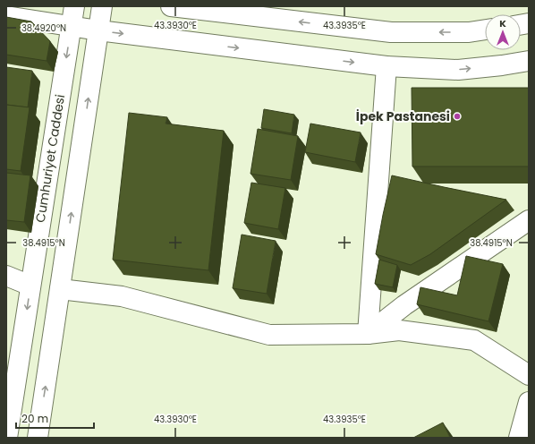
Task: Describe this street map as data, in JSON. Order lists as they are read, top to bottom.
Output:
{
  "streets": {
    "street": ["Cumhuriyet Caddesi"]
  },
  "places": ["İpek Pastanesi"],
  "scale_bar": "20 m",
  "north": "top",
  "coordinates": [
    "43.3930°E",
    "43.3935°E",
    "38.4920°N",
    "38.4915°N"
  ]
}
